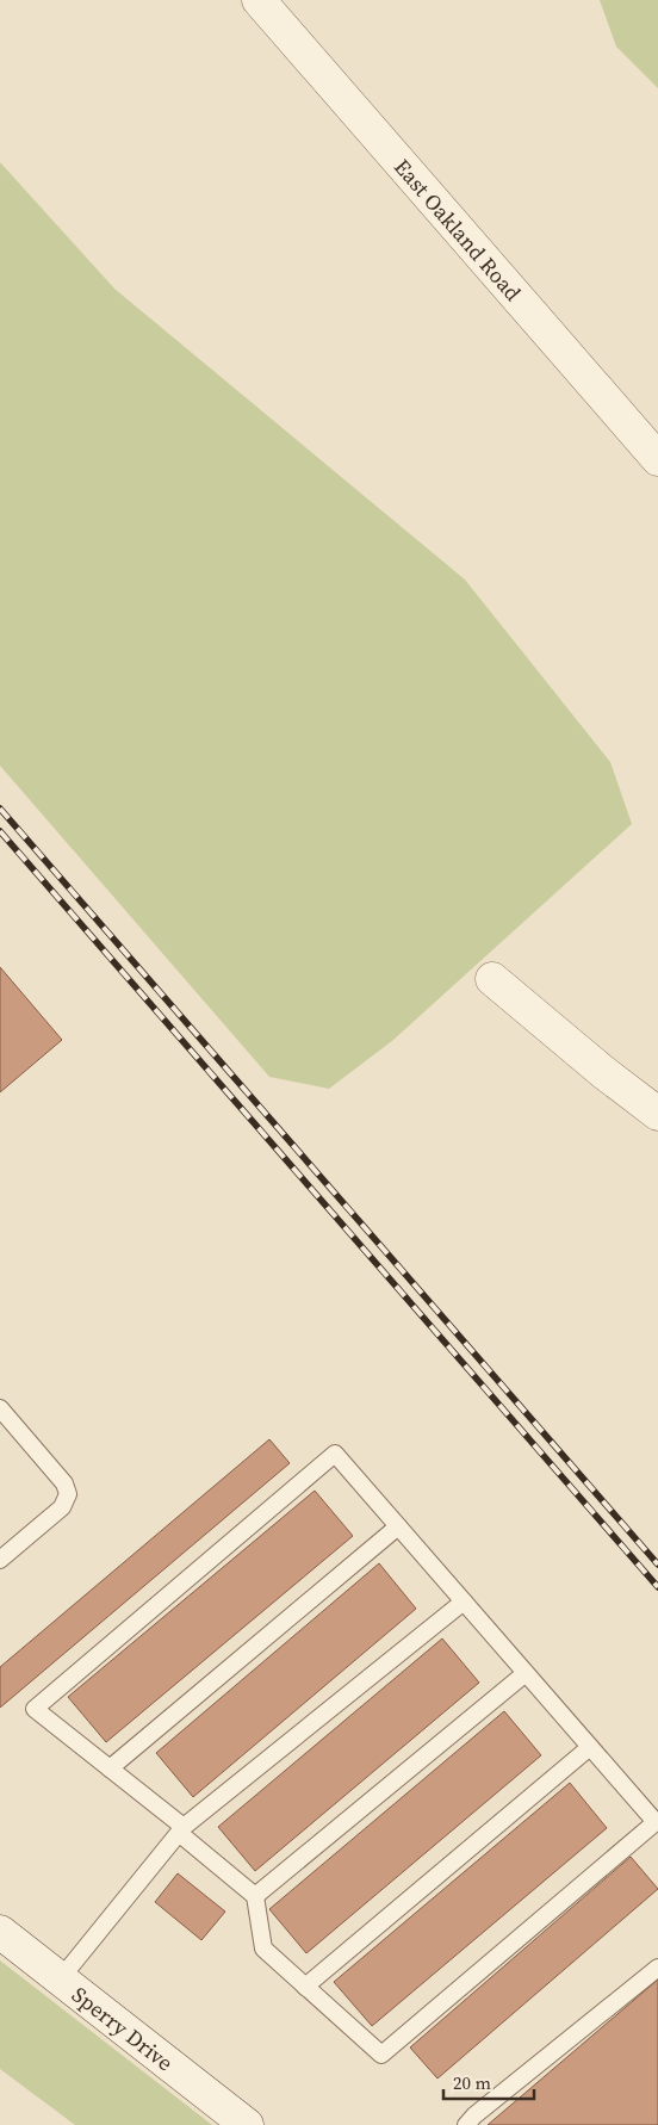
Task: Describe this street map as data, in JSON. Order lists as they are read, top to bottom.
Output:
{
  "streets": {
    "street": ["East Oakland Road", "Sperry Drive"]
  },
  "scale_bar": "20 m"
}
